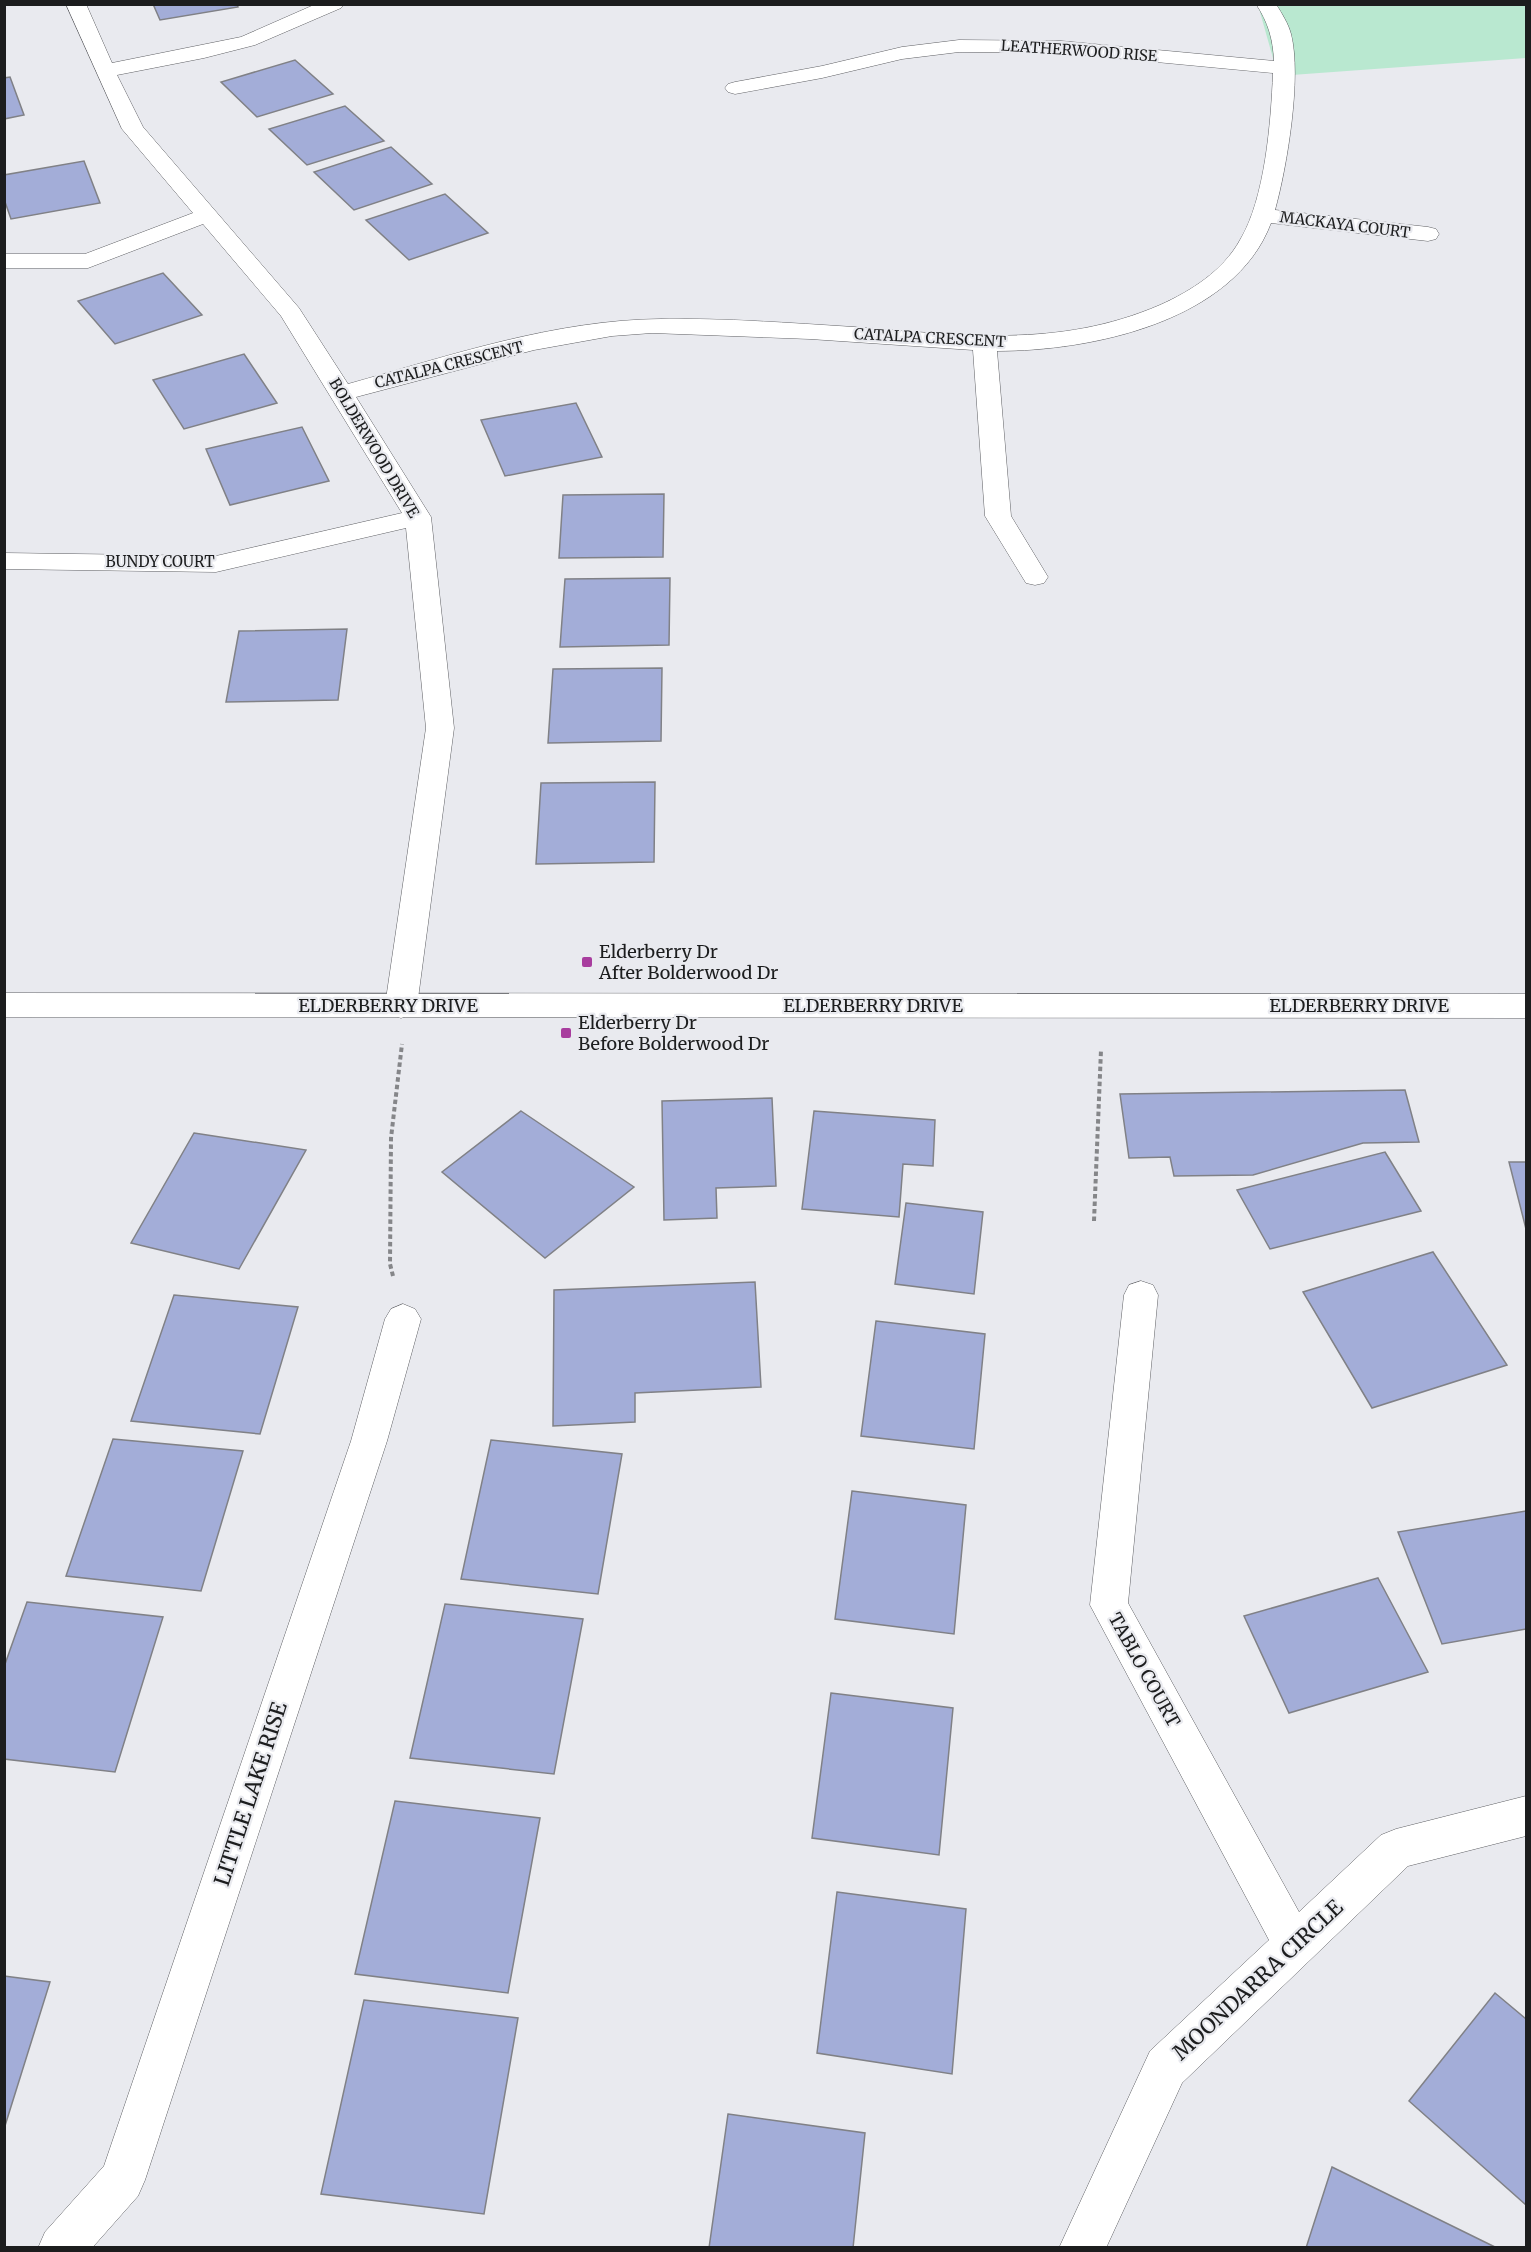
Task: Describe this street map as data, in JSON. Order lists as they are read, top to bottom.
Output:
{
  "streets": {
    "street": [
      "LEATHERWOOD RISE",
      "MACKAYA COURT",
      "CATALPA CRESCENT",
      "BOLDERWOOD DRIVE",
      "BUNDY COURT",
      "ELDERBERRY DRIVE",
      "TABLO COURT",
      "LITTLE LAKE RISE",
      "MOONDARRA CIRCLE"
    ]
  },
  "crossings": [
    ["LEATHERWOOD RISE", "CATALPA CRESCENT"],
    ["MACKAYA COURT", "CATALPA CRESCENT"],
    ["CATALPA CRESCENT", "BOLDERWOOD DRIVE"],
    ["BOLDERWOOD DRIVE", "BUNDY COURT"],
    ["BOLDERWOOD DRIVE", "ELDERBERRY DRIVE"],
    ["TABLO COURT", "MOONDARRA CIRCLE"]
  ],
  "places": {
    "transit": ["Elderberry Dr After Bolderwood Dr", "Elderberry Dr Before Bolderwood Dr"]
  }
}
